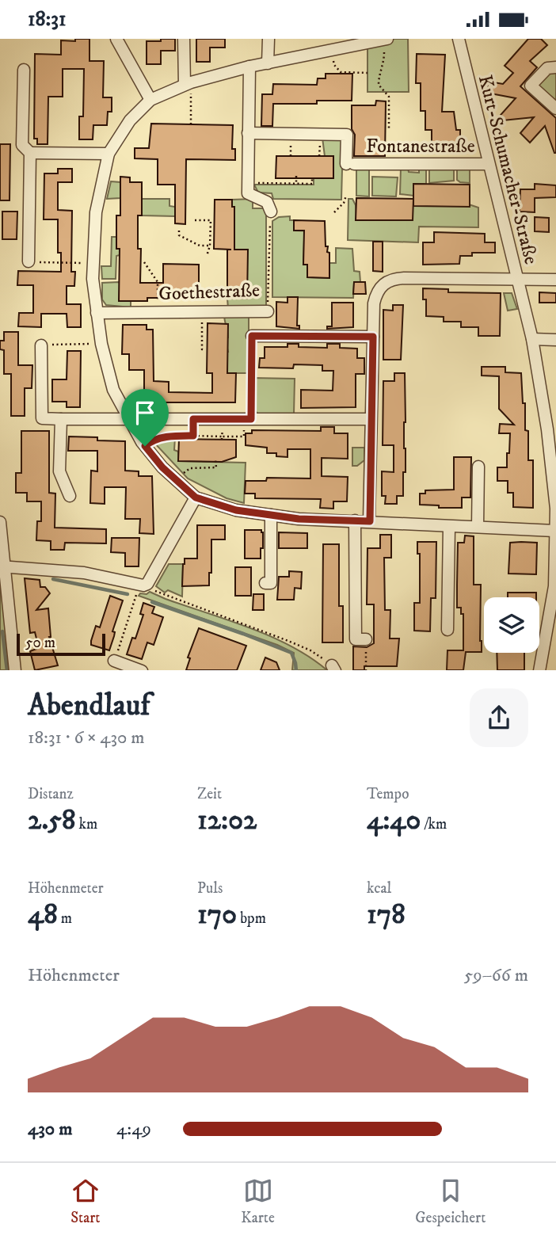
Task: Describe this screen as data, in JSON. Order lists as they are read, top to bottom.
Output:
{
  "streets": {
    "street": ["Fontanestraße", "Kurt-Schumacher-Straße", "Goethestraße"]
  },
  "crossings": [
    ["Fontanestraße", "Kurt-Schumacher-Straße"]
  ],
  "scale_bar": "50 m",
  "page": {
    "status": "18:31",
    "scale": "50 m",
    "heading": ["Abendlauf", "18:31 · 6 × 430 m"],
    "stats": [
      ["Distanz", "2.58 km"],
      ["Zeit", "12:02"],
      ["Tempo", "4:40 /km"],
      ["Höhenmeter", "48 m"],
      ["Puls", "170 bpm"],
      ["kcal", "178"]
    ],
    "chart": ["Höhenmeter", "59–66 m"],
    "list": [
      {
        "name": "430 m",
        "note": "4:49"
      }
    ],
    "tabs": ["Start", "Karte", "Gespeichert"]
  }
}
